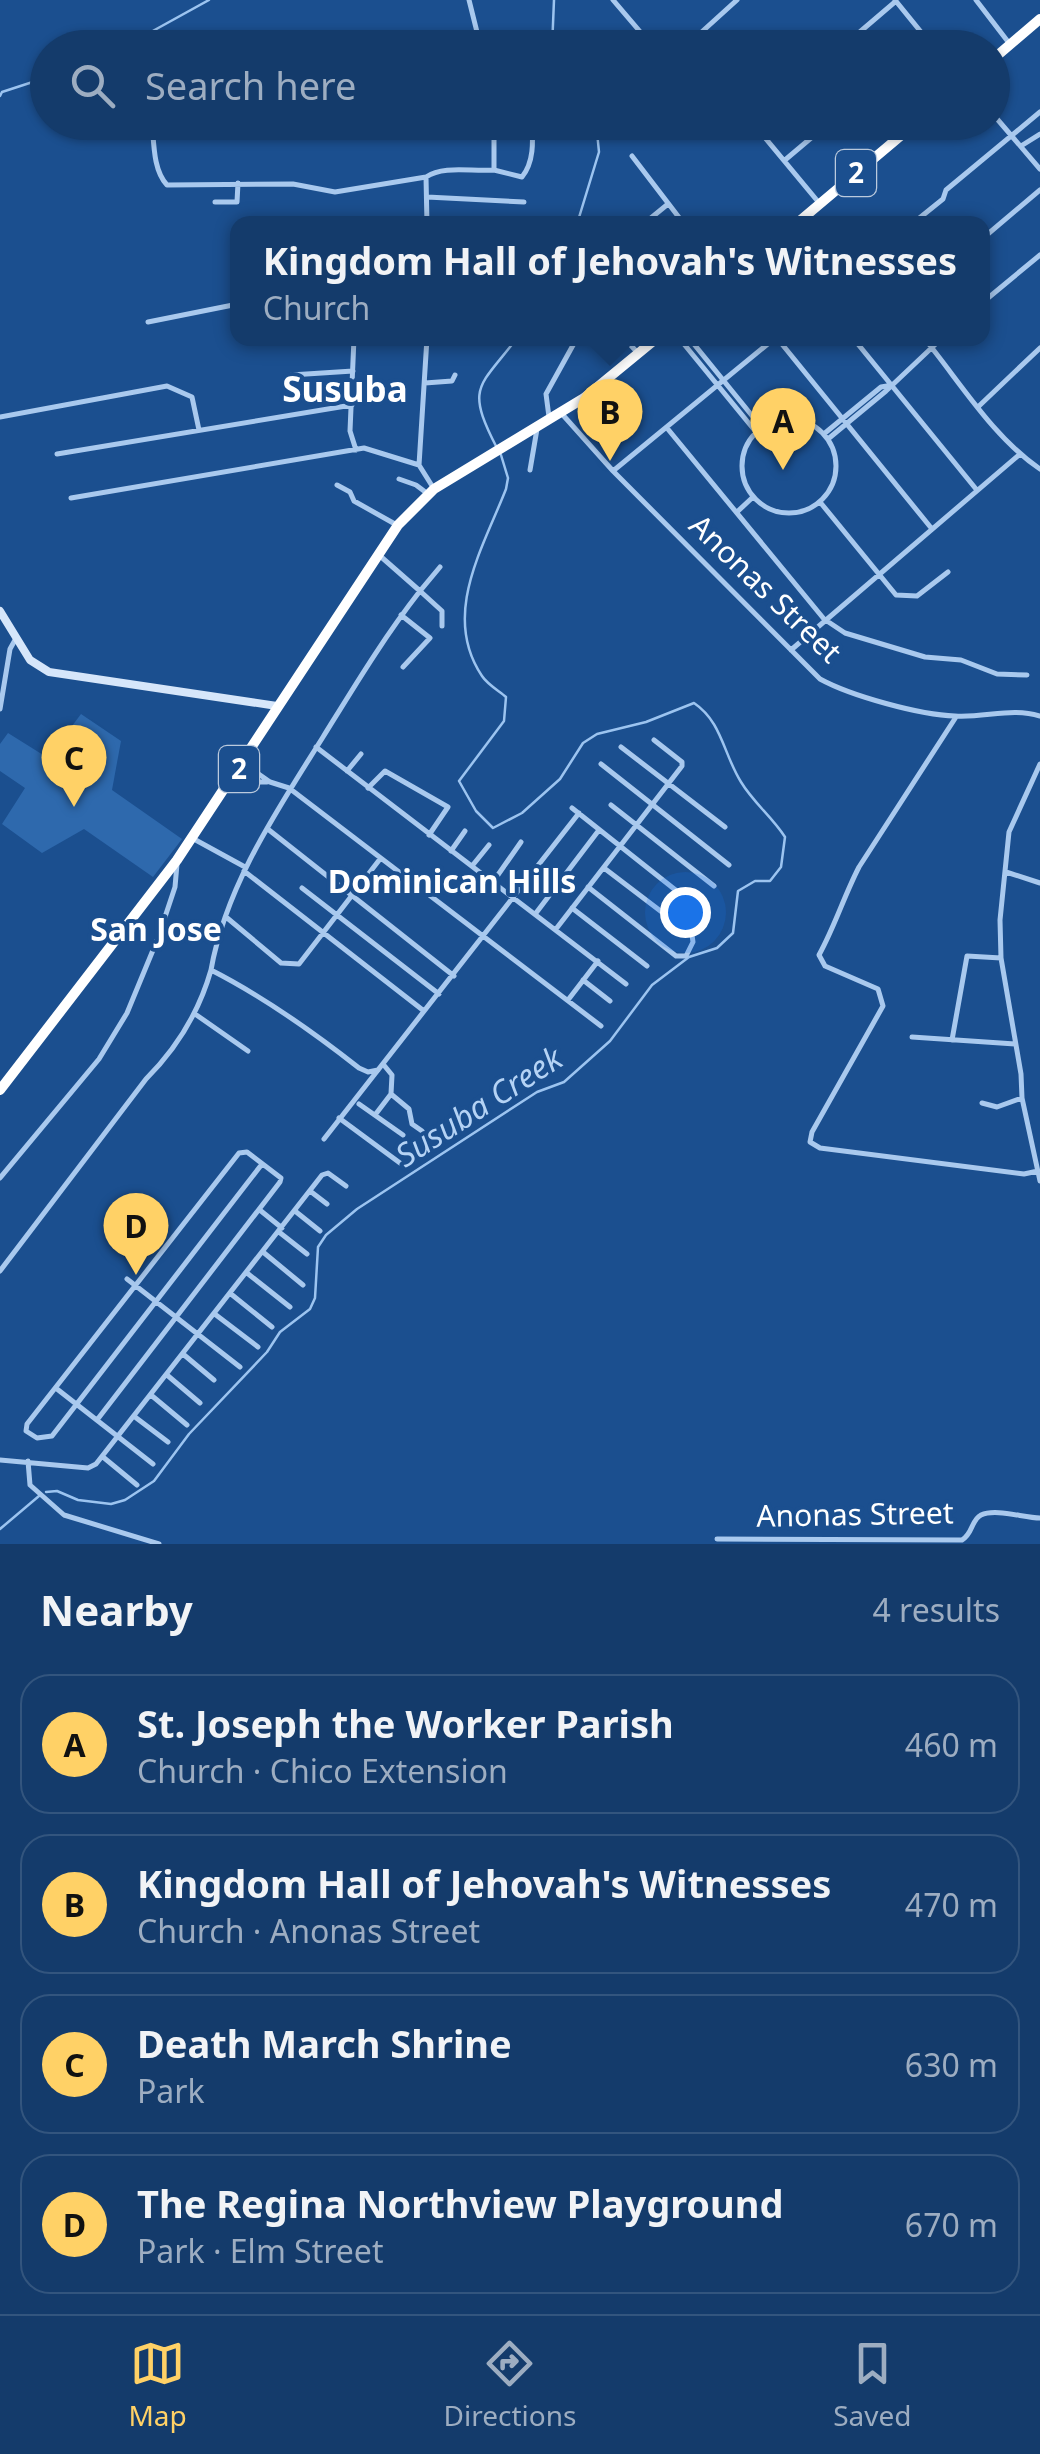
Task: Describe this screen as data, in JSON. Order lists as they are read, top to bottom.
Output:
{
  "streets": {
    "highway": ["2"],
    "street": ["Anonas Street"]
  },
  "crossings": [
    ["2", "Anonas Street"]
  ],
  "districts": ["Susuba", "Dominican Hills", "San Jose"],
  "water": ["Susuba Creek"],
  "page": {
    "search": "Search here",
    "popup": ["Kingdom Hall of Jehovah's Witnesses", "Church"],
    "pins": [
      "B",
      "A",
      "C",
      "D"
    ],
    "heading": ["Nearby", "4 results"],
    "list": [
      {
        "mark": "A",
        "name": "St. Joseph the Worker Parish",
        "note": "Church · Chico Extension",
        "value": "460 m"
      },
      {
        "mark": "B",
        "name": "Kingdom Hall of Jehovah's Witnesses",
        "note": "Church · Anonas Street",
        "value": "470 m"
      },
      {
        "mark": "C",
        "name": "Death March Shrine",
        "note": "Park",
        "value": "630 m"
      },
      {
        "mark": "D",
        "name": "The Regina Northview Playground",
        "note": "Park · Elm Street",
        "value": "670 m"
      }
    ],
    "nav": ["Map", "Directions", "Saved"]
  }
}
